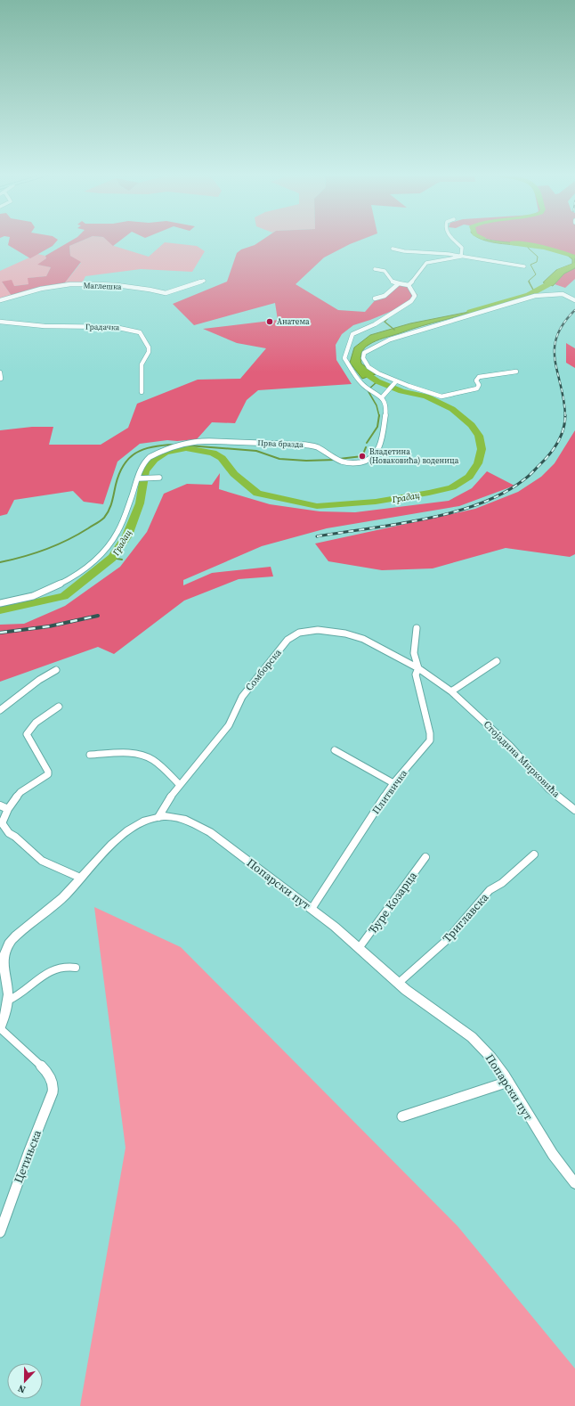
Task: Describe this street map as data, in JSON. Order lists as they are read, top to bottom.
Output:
{
  "streets": {
    "street": [
      "Маглешка",
      "Градачка",
      "Прва бразда",
      "Сомборска",
      "Стојадина Мирковића",
      "Плитвичка",
      "Попарски пут",
      "Ђуре Козарца",
      "Триглавска",
      "Цетињска"
    ]
  },
  "crossings": [
    ["Сомборска", "Стојадина Мирковића"],
    ["Сомборска", "Плитвичка"],
    ["Сомборска", "Попарски пут"],
    ["Стојадина Мирковића", "Плитвичка"],
    ["Плитвичка", "Попарски пут"],
    ["Попарски пут", "Ђуре Козарца"],
    ["Попарски пут", "Триглавска"],
    ["Попарски пут", "Цетињска"]
  ],
  "water": ["Градац"],
  "places": ["Анатема", "Владетина (Новаковића) воденица"],
  "north": "bottom"
}
